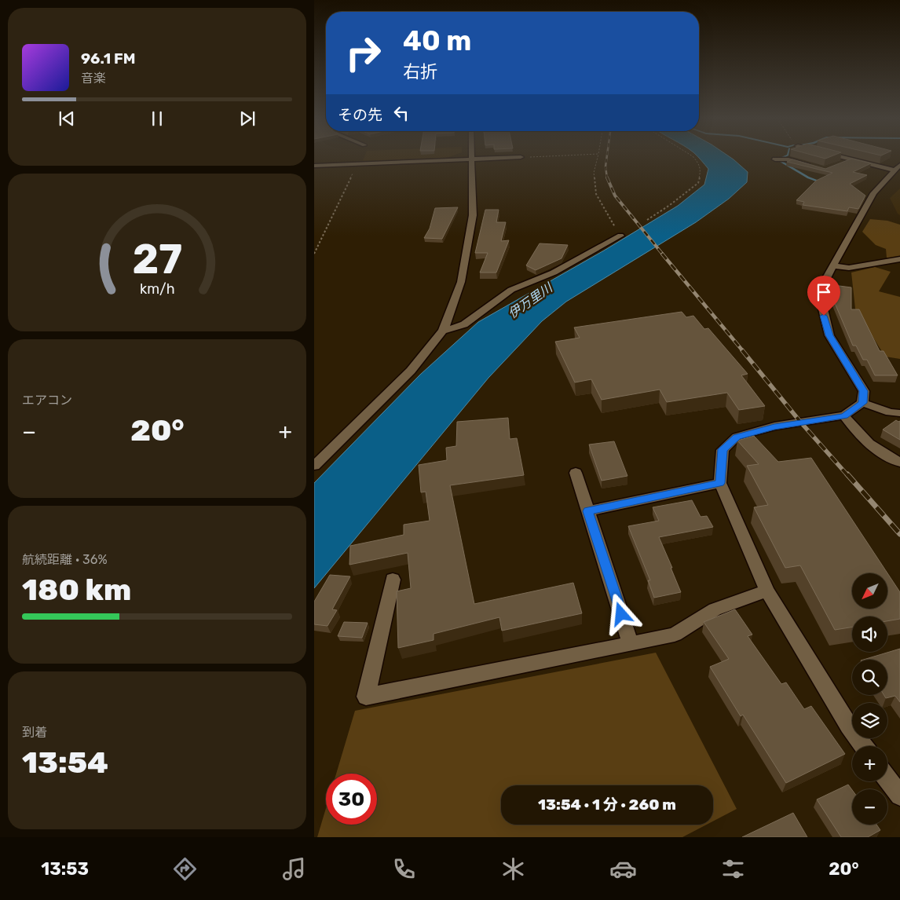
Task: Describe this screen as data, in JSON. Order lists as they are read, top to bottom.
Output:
{
  "water": ["伊万里川"],
  "north": "bottom left",
  "page": {
    "turn": ["40 m", "右折"],
    "song": ["96.1 FM", "音楽"],
    "then": "その先",
    "tile": [
      "エアコン",
      ["航続距離 · 36%", "180 km"],
      ["到着", "13:54"]
    ],
    "heat": ["−", "20°", "+"],
    "map_buttons": ["+", "−"],
    "limit": "30",
    "trip": "13:54 · 1 分 · 260 m",
    "tabs": ["13:53", "20°"],
    "gauge": ["27", "km/h"]
  }
}
